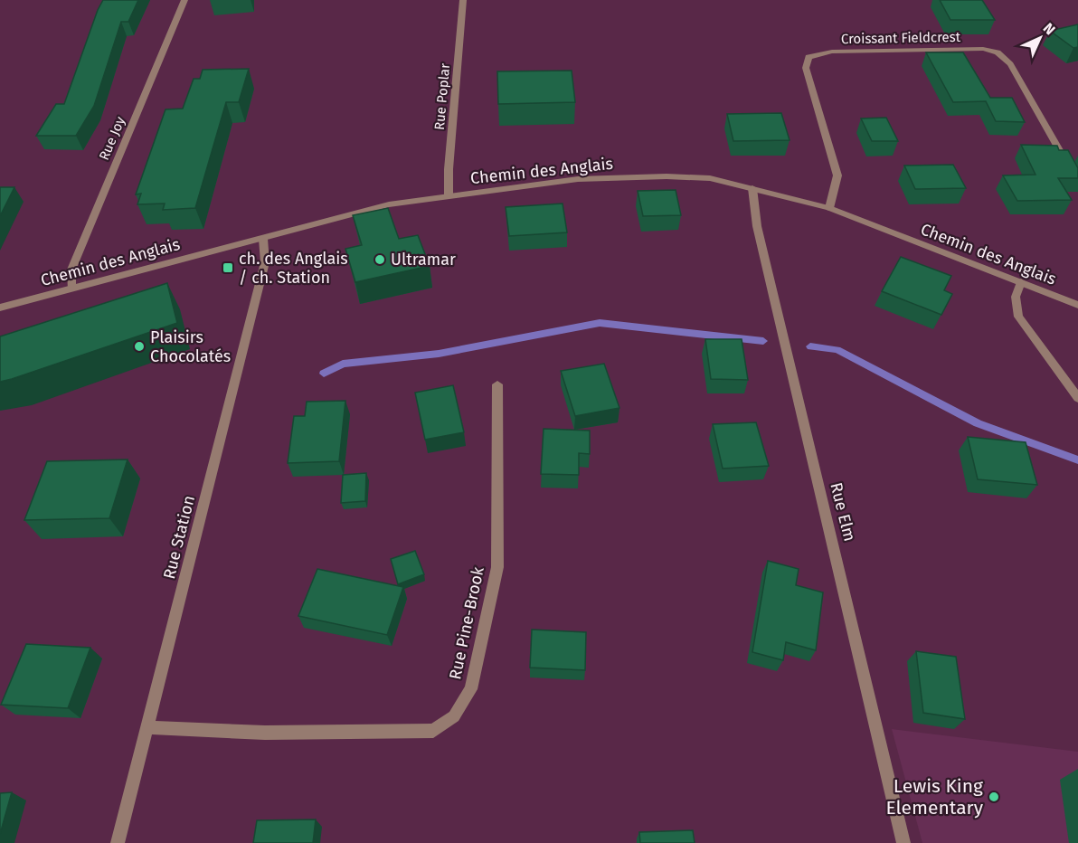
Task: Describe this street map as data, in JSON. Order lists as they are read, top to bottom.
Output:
{
  "streets": {
    "street": [
      "Croissant Fieldcrest",
      "Rue Poplar",
      "Rue Joy",
      "Chemin des Anglais",
      "Rue Elm",
      "Rue Station",
      "Rue Pine-Brook"
    ]
  },
  "crossings": [
    ["Croissant Fieldcrest", "Chemin des Anglais"],
    ["Rue Poplar", "Chemin des Anglais"],
    ["Rue Joy", "Chemin des Anglais"],
    ["Chemin des Anglais", "Rue Elm"],
    ["Chemin des Anglais", "Rue Station"],
    ["Rue Station", "Rue Pine-Brook"]
  ],
  "places": {
    "other": ["Ultramar", "Plaisirs Chocolatés", "Lewis King Elementary"],
    "transit": ["ch. des Anglais / ch. Station"]
  },
  "north": "top right"
}
